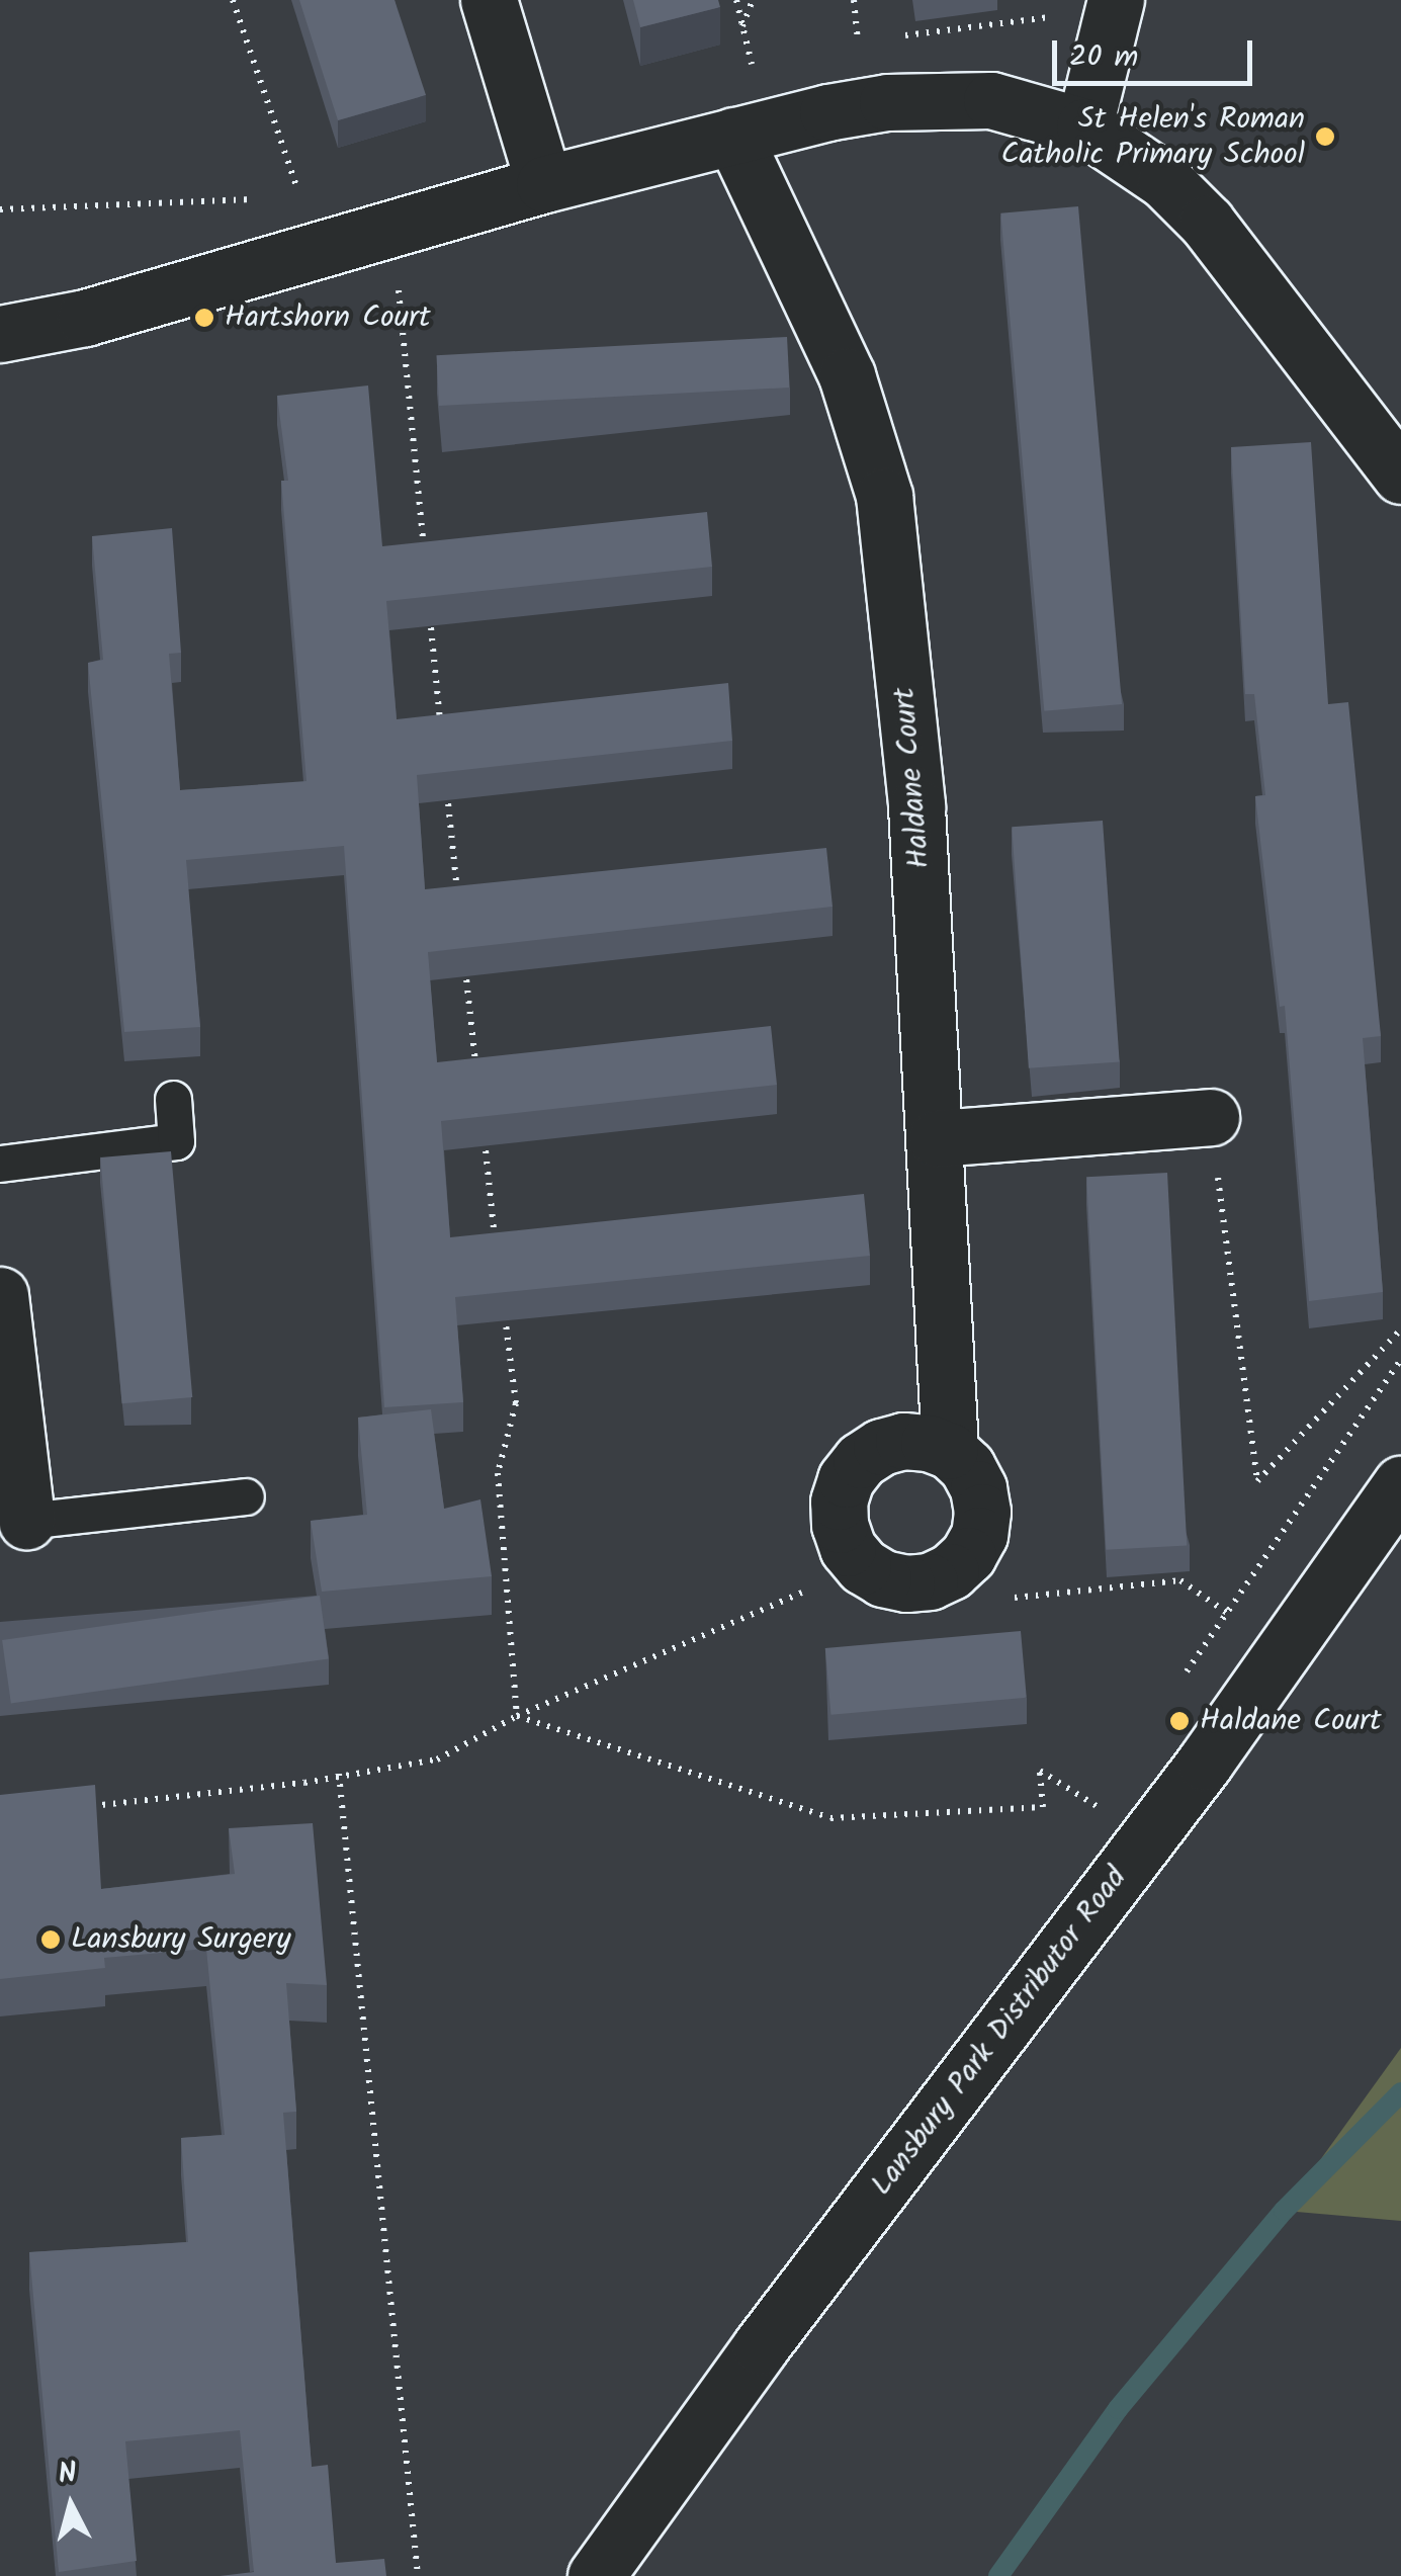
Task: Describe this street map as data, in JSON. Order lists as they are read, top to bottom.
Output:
{
  "streets": {
    "street": ["Haldane Court", "Lansbury Park Distributor Road"]
  },
  "places": [
    "St Helen's Roman Catholic Primary School",
    "Hartshorn Court",
    "Haldane Court",
    "Lansbury Surgery"
  ],
  "scale_bar": "20 m",
  "north": "top"
}
